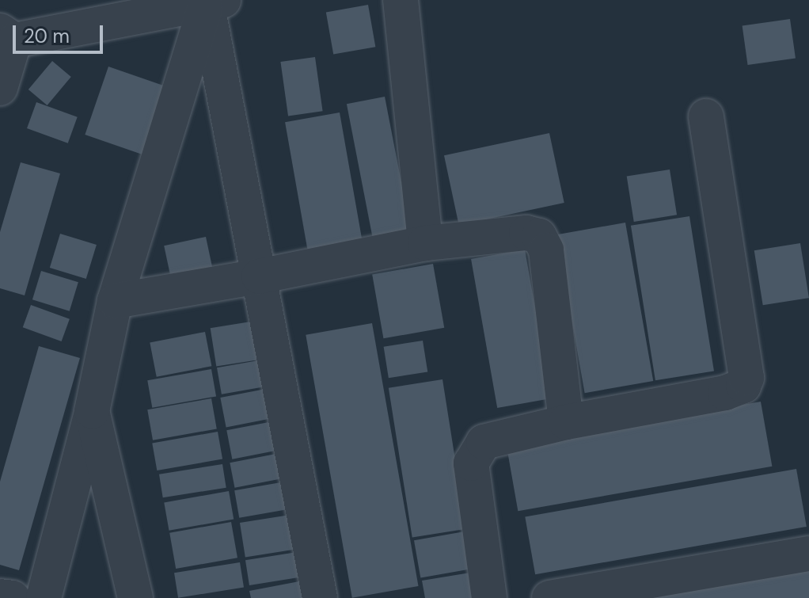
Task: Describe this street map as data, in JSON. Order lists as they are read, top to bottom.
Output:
{
  "scale_bar": "20 m"
}
